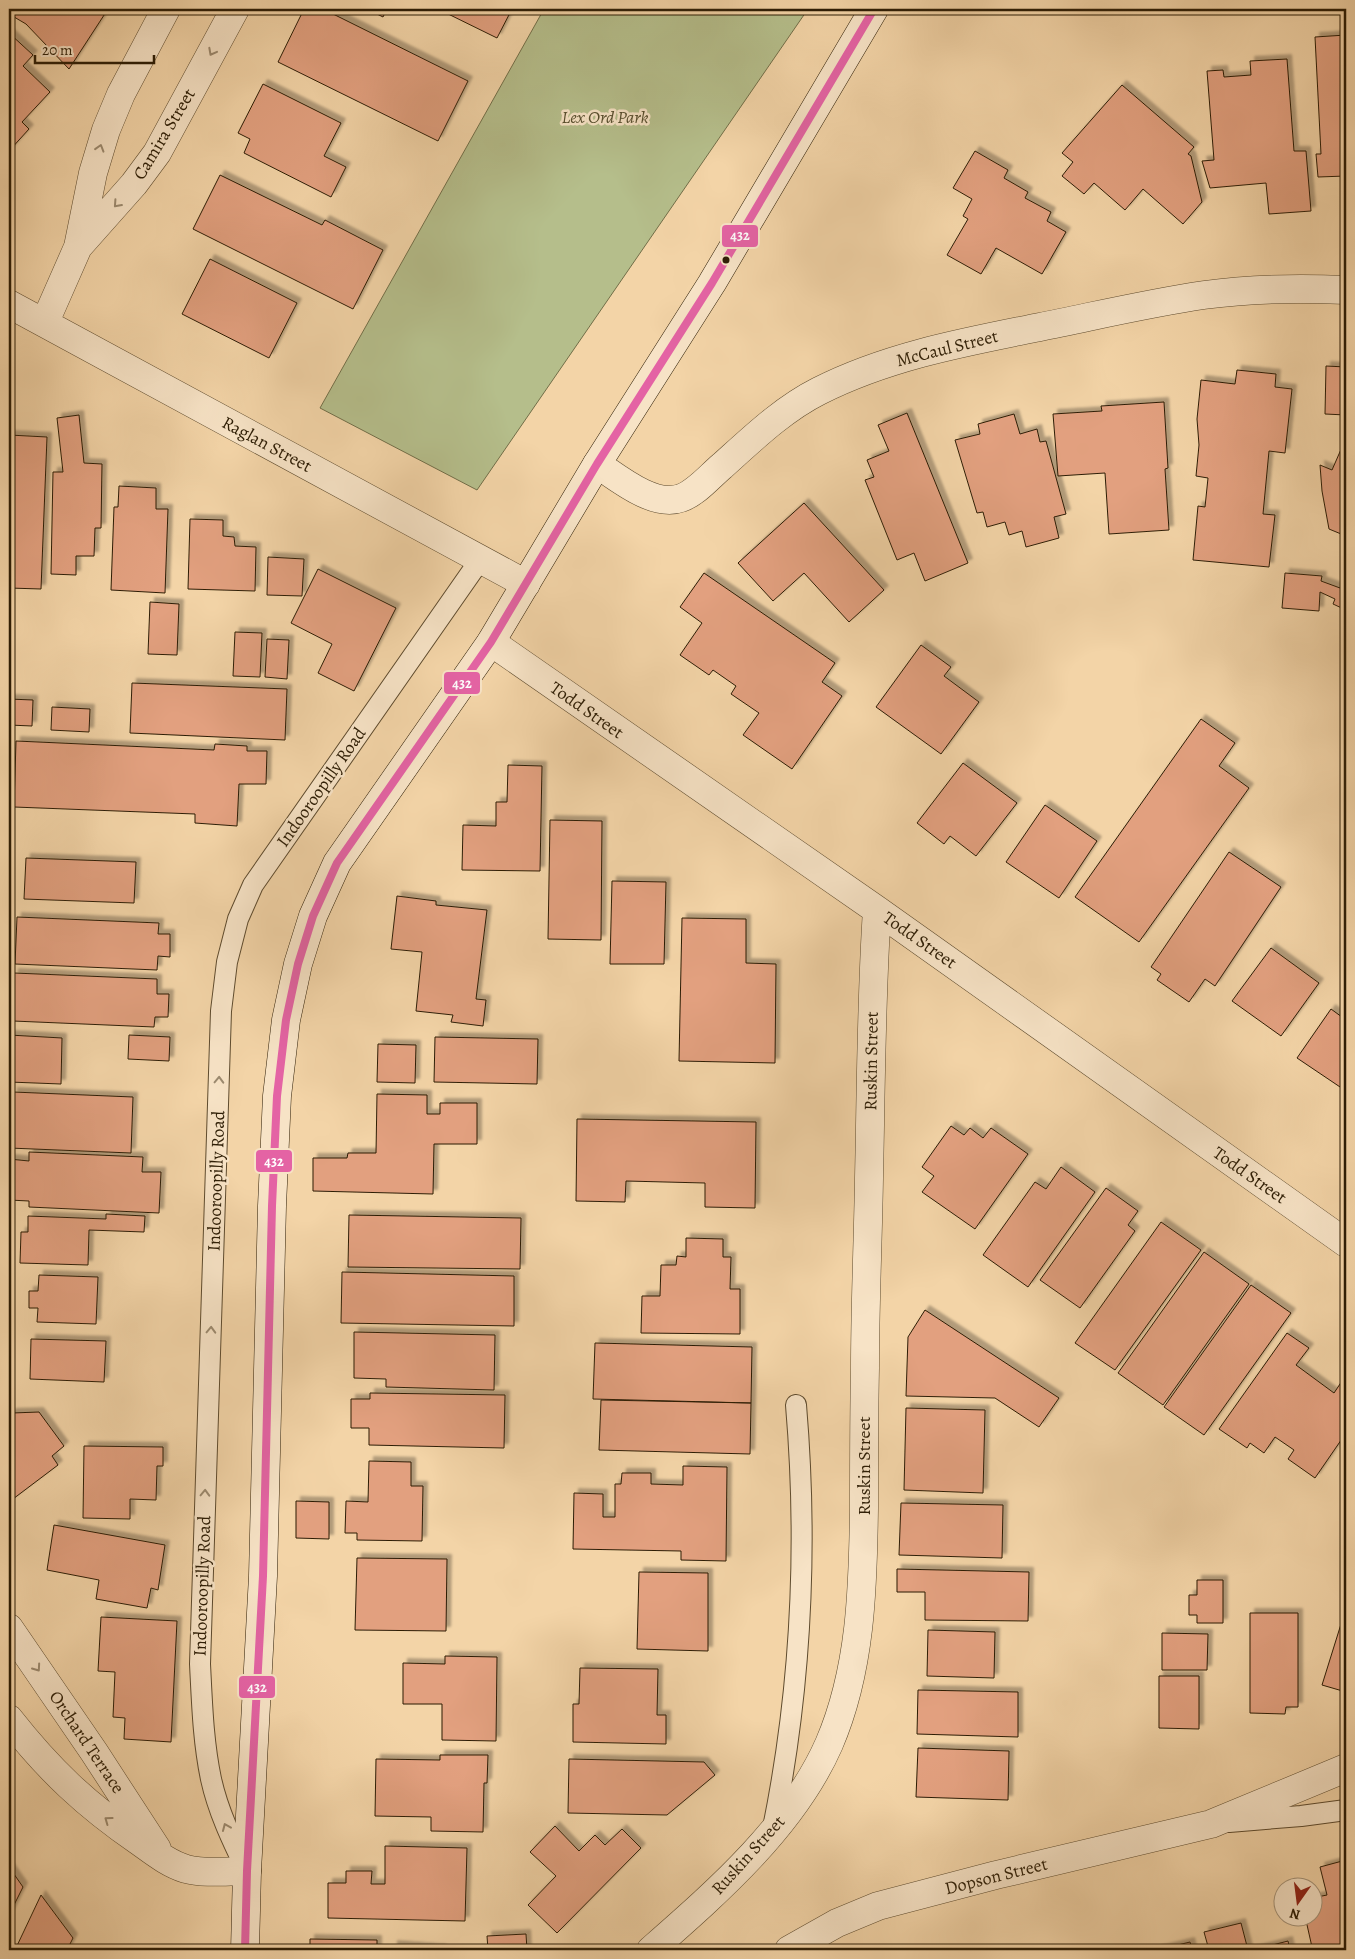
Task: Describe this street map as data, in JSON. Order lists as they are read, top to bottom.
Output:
{
  "streets": {
    "street": [
      "Camira Street",
      "McCaul Street",
      "Raglan Street",
      "Todd Street",
      "Indooroopilly Road",
      "Ruskin Street",
      "Orchard Terrace",
      "Dopson Street"
    ]
  },
  "crossings": [
    ["Camira Street", "Raglan Street"],
    ["McCaul Street", "Indooroopilly Road"],
    ["Raglan Street", "Indooroopilly Road"],
    ["Todd Street", "Indooroopilly Road"],
    ["Todd Street", "Ruskin Street"],
    ["Indooroopilly Road", "Orchard Terrace"]
  ],
  "parks": ["Lex Ord Park"],
  "lines": ["transit line 432"],
  "scale_bar": "20 m",
  "north": "bottom"
}
